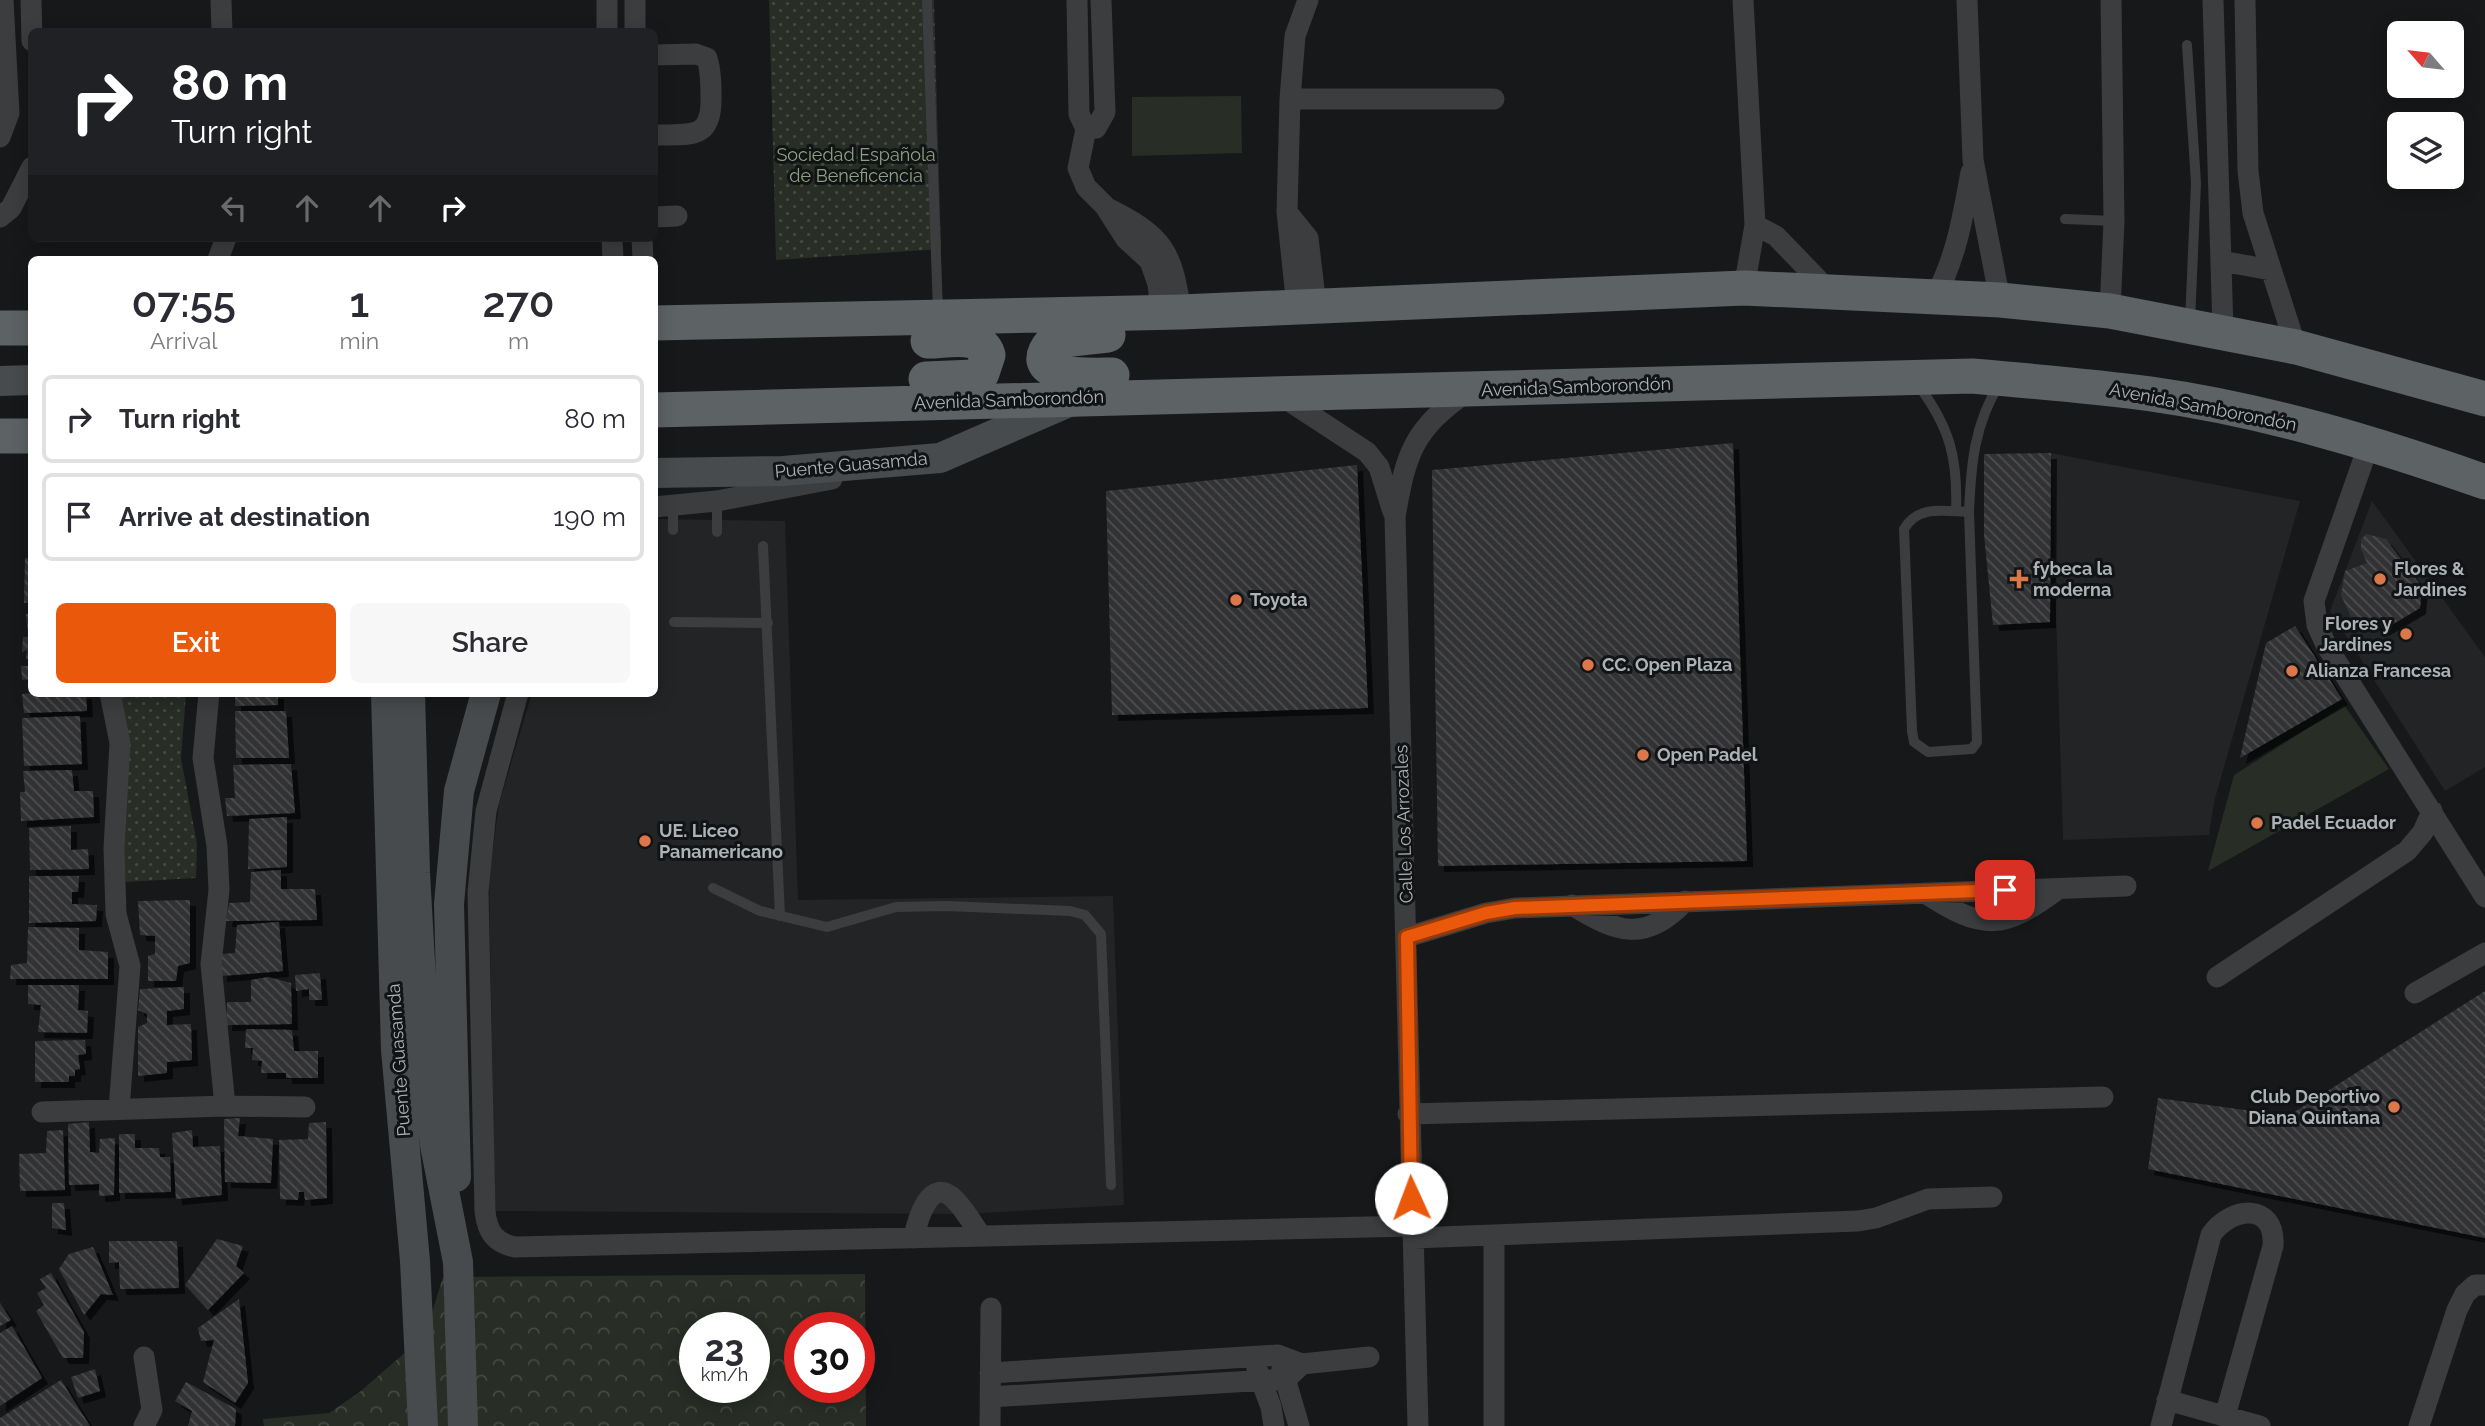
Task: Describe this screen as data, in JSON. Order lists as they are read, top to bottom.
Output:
{
  "streets": {
    "highway": ["Avenida Samborondón"],
    "main road": ["Puente Guasamda"],
    "street": ["Calle Los Arrozales"]
  },
  "crossings": [
    ["Avenida Samborondón", "Puente Guasamda"],
    ["Avenida Samborondón", "Calle Los Arrozales"]
  ],
  "parks": ["Sociedad Española de Beneficencia"],
  "places": {
    "health": ["fybeca la moderna"],
    "other": [
      "Flores & Jardines",
      "Toyota",
      "Flores y Jardines",
      "CC. Open Plaza",
      "Alianza Francesa",
      "Open Padel",
      "Padel Ecuador",
      "UE. Liceo Panamericano",
      "Club Deportivo Diana Quintana"
    ]
  },
  "north": "top left",
  "page": {
    "turn": ["80 m", "Turn right"],
    "eta": [
      "07:55",
      "Arrival",
      "1",
      "min",
      "270",
      "m"
    ],
    "list": [
      {
        "name": "Turn right",
        "value": "80 m"
      },
      {
        "name": "Arrive at destination",
        "value": "190 m"
      }
    ],
    "buttons": ["Exit", "Share"],
    "speed": "23 km/h",
    "limit": "30"
  }
}
